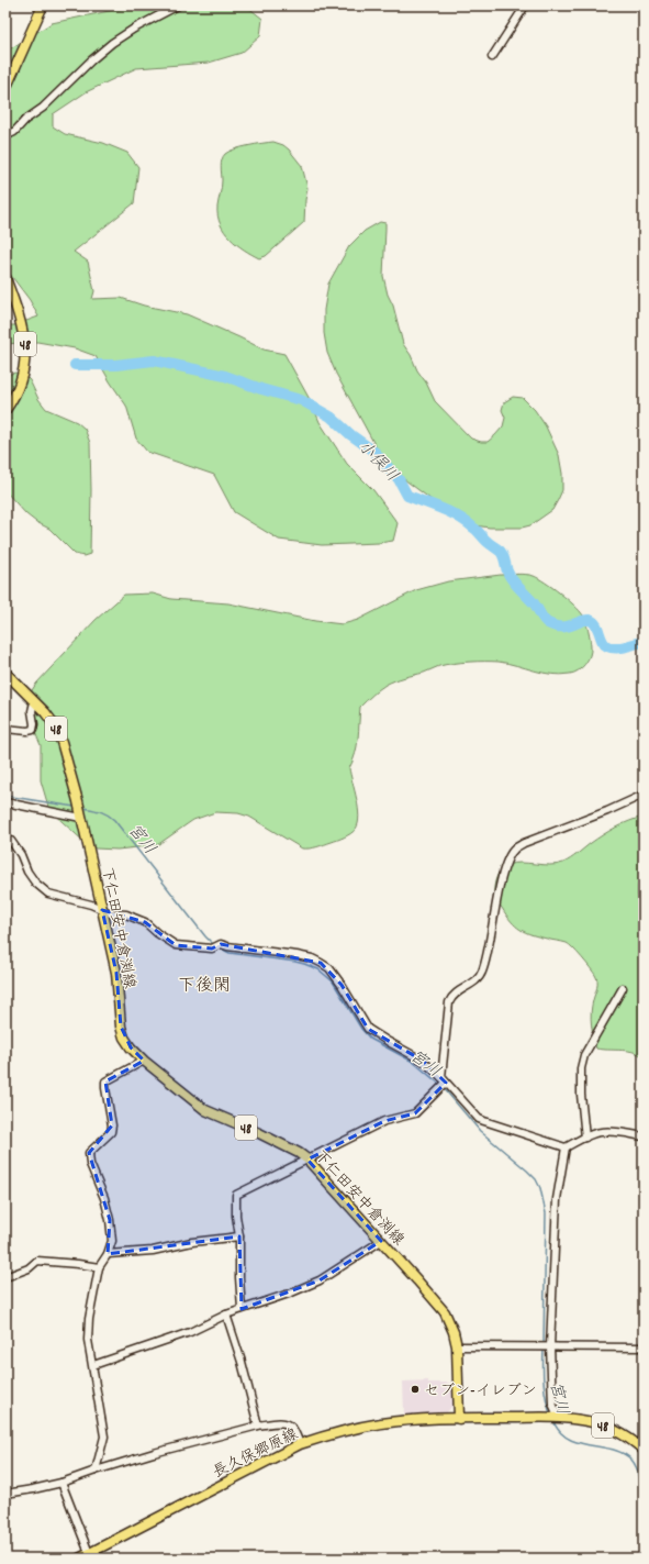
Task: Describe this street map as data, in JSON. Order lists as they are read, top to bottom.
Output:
{
  "streets": {
    "main road": ["48", "下仁田安中倉渕線", "長久保郷原線"]
  },
  "crossings": [
    ["48", "下仁田安中倉渕線"],
    ["48", "長久保郷原線"],
    ["下仁田安中倉渕線", "長久保郷原線"]
  ],
  "districts": ["下後閑"],
  "water": ["小俣川", "宮川"],
  "places": ["セブン-イレブン"]
}
